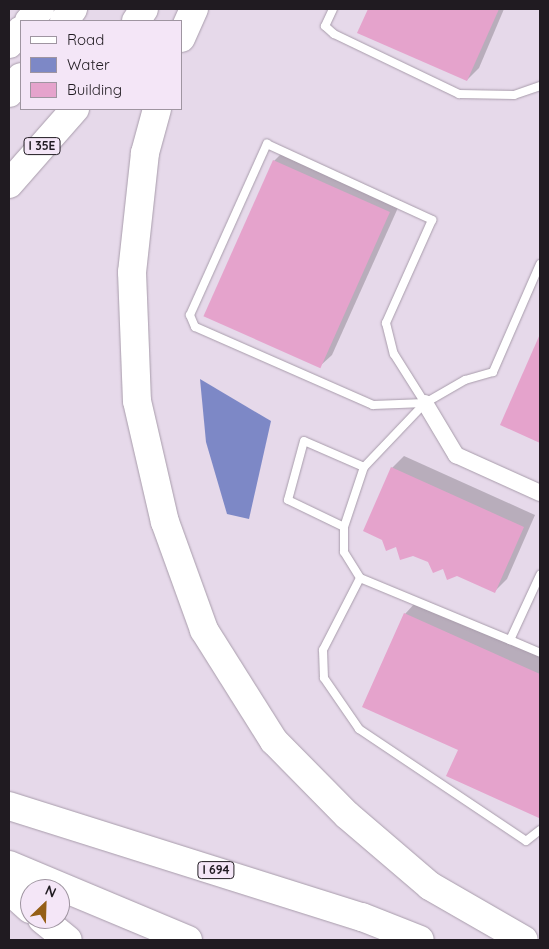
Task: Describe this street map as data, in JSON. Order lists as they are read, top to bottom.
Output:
{
  "streets": {
    "highway": ["I 35E", "I 694"]
  },
  "legend": ["Road", "Water", "Building"],
  "north": "top right"
}
